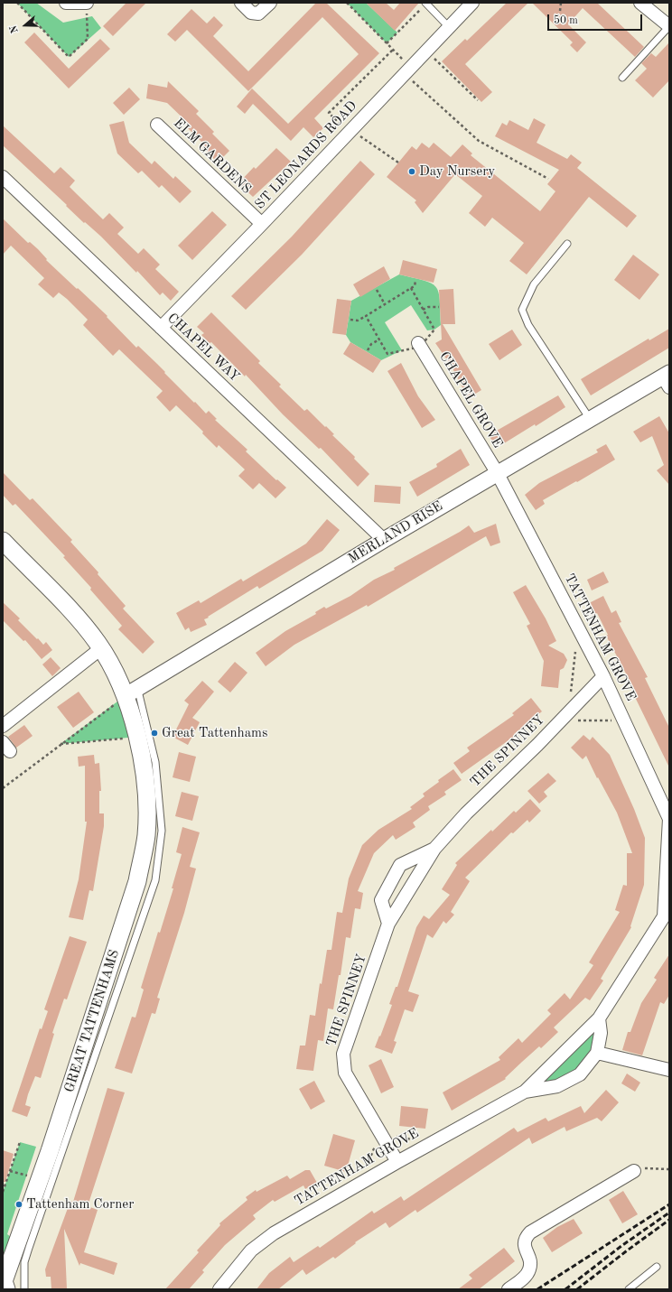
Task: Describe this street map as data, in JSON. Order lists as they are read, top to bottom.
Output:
{
  "streets": {
    "main road": ["GREAT TATTENHAMS"],
    "street": [
      "ST LEONARDS ROAD",
      "ELM GARDENS",
      "CHAPEL WAY",
      "CHAPEL GROVE",
      "MERLAND RISE",
      "TATTENHAM GROVE",
      "THE SPINNEY"
    ]
  },
  "crossings": [
    ["ST LEONARDS ROAD", "ELM GARDENS"],
    ["ST LEONARDS ROAD", "CHAPEL WAY"],
    ["CHAPEL WAY", "MERLAND RISE"],
    ["CHAPEL GROVE", "MERLAND RISE"],
    ["CHAPEL GROVE", "TATTENHAM GROVE"],
    ["MERLAND RISE", "TATTENHAM GROVE"],
    ["MERLAND RISE", "GREAT TATTENHAMS"],
    ["TATTENHAM GROVE", "THE SPINNEY"]
  ],
  "places": ["Day Nursery", "Great Tattenhams", "Tattenham Corner"],
  "scale_bar": "50 m",
  "north": "left"
}
